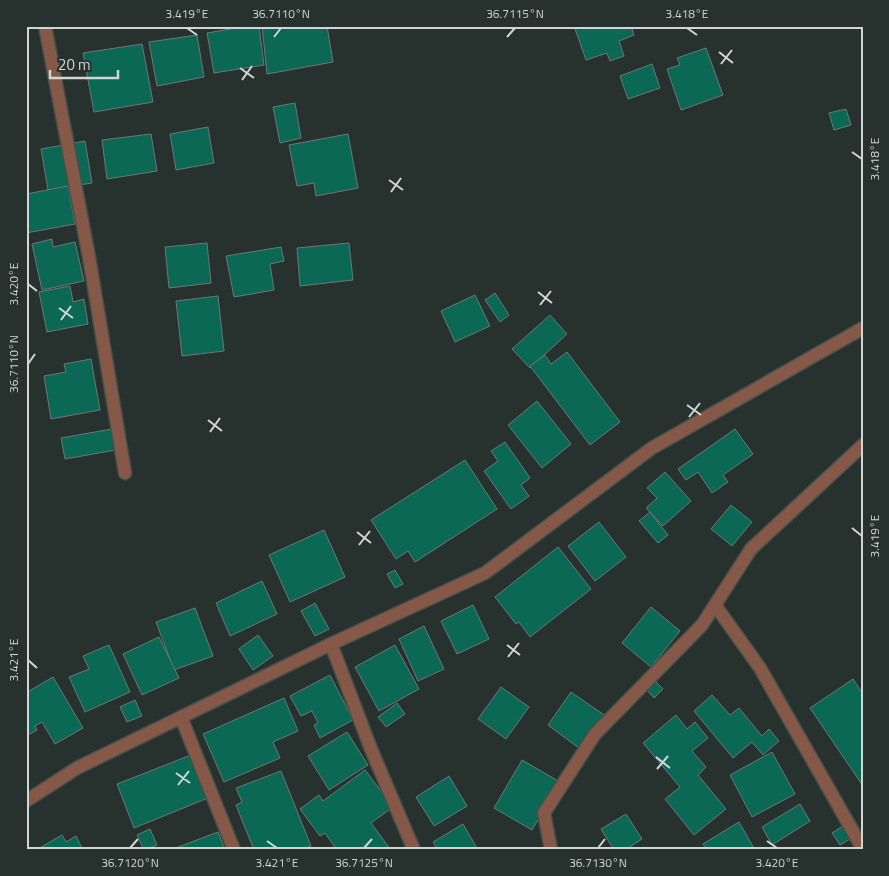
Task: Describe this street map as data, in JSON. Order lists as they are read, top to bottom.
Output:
{
  "scale_bar": "20 m",
  "coordinates": [
    "3.419°E",
    "36.7110°N",
    "36.7115°N",
    "3.418°E",
    "3.420°E",
    "3.421°E",
    "36.7120°N",
    "36.7125°N",
    "36.7130°N"
  ]
}
